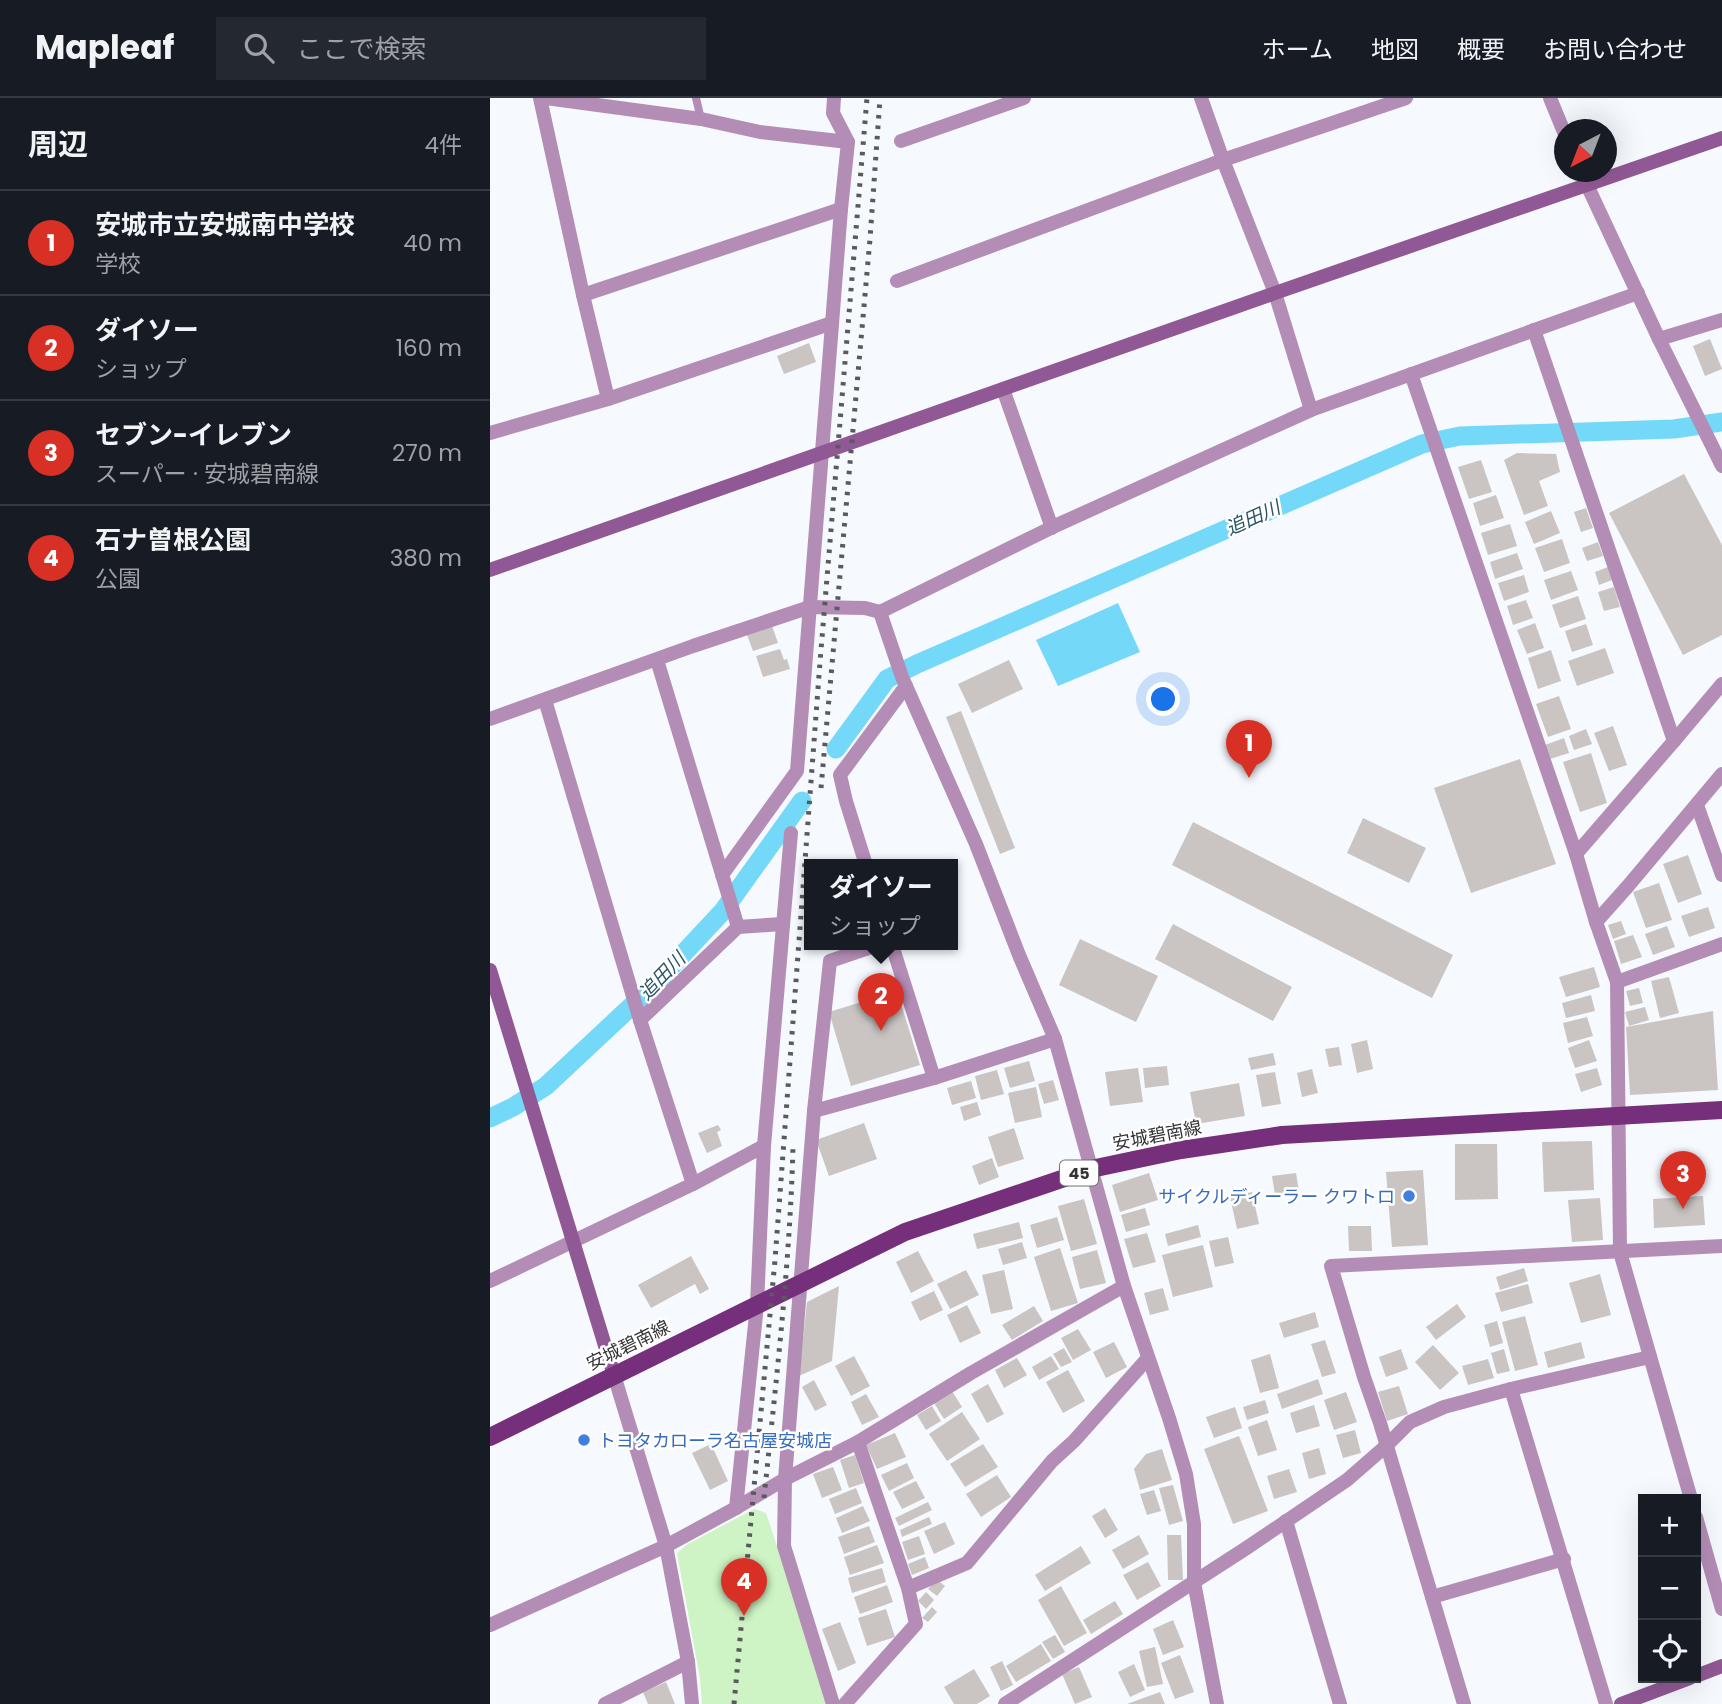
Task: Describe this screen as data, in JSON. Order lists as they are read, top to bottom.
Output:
{
  "streets": {
    "main road": ["安城碧南線", "45"]
  },
  "water": ["追田川"],
  "places": ["サイクルディーラー クワトロ", "トヨタカローラ名古屋安城店"],
  "north": "bottom left",
  "page": {
    "header": "Mapleaf",
    "search": "ここで検索",
    "nav": [
      "ホーム",
      "地図",
      "概要",
      "お問い合わせ"
    ],
    "heading": ["周辺", "4件"],
    "list": [
      {
        "mark": "1",
        "name": "安城市立安城南中学校",
        "note": "学校",
        "value": "40 m"
      },
      {
        "mark": "2",
        "name": "ダイソー",
        "note": "ショップ",
        "value": "160 m"
      },
      {
        "mark": "3",
        "name": "セブン-イレブン",
        "note": "スーパー · 安城碧南線",
        "value": "270 m"
      },
      {
        "mark": "4",
        "name": "石ナ曽根公園",
        "note": "公園",
        "value": "380 m"
      }
    ],
    "pins": [
      "1",
      "2",
      "3",
      "4"
    ],
    "popup": ["ダイソー", "ショップ"],
    "map_buttons": ["+", "−"]
  }
}
